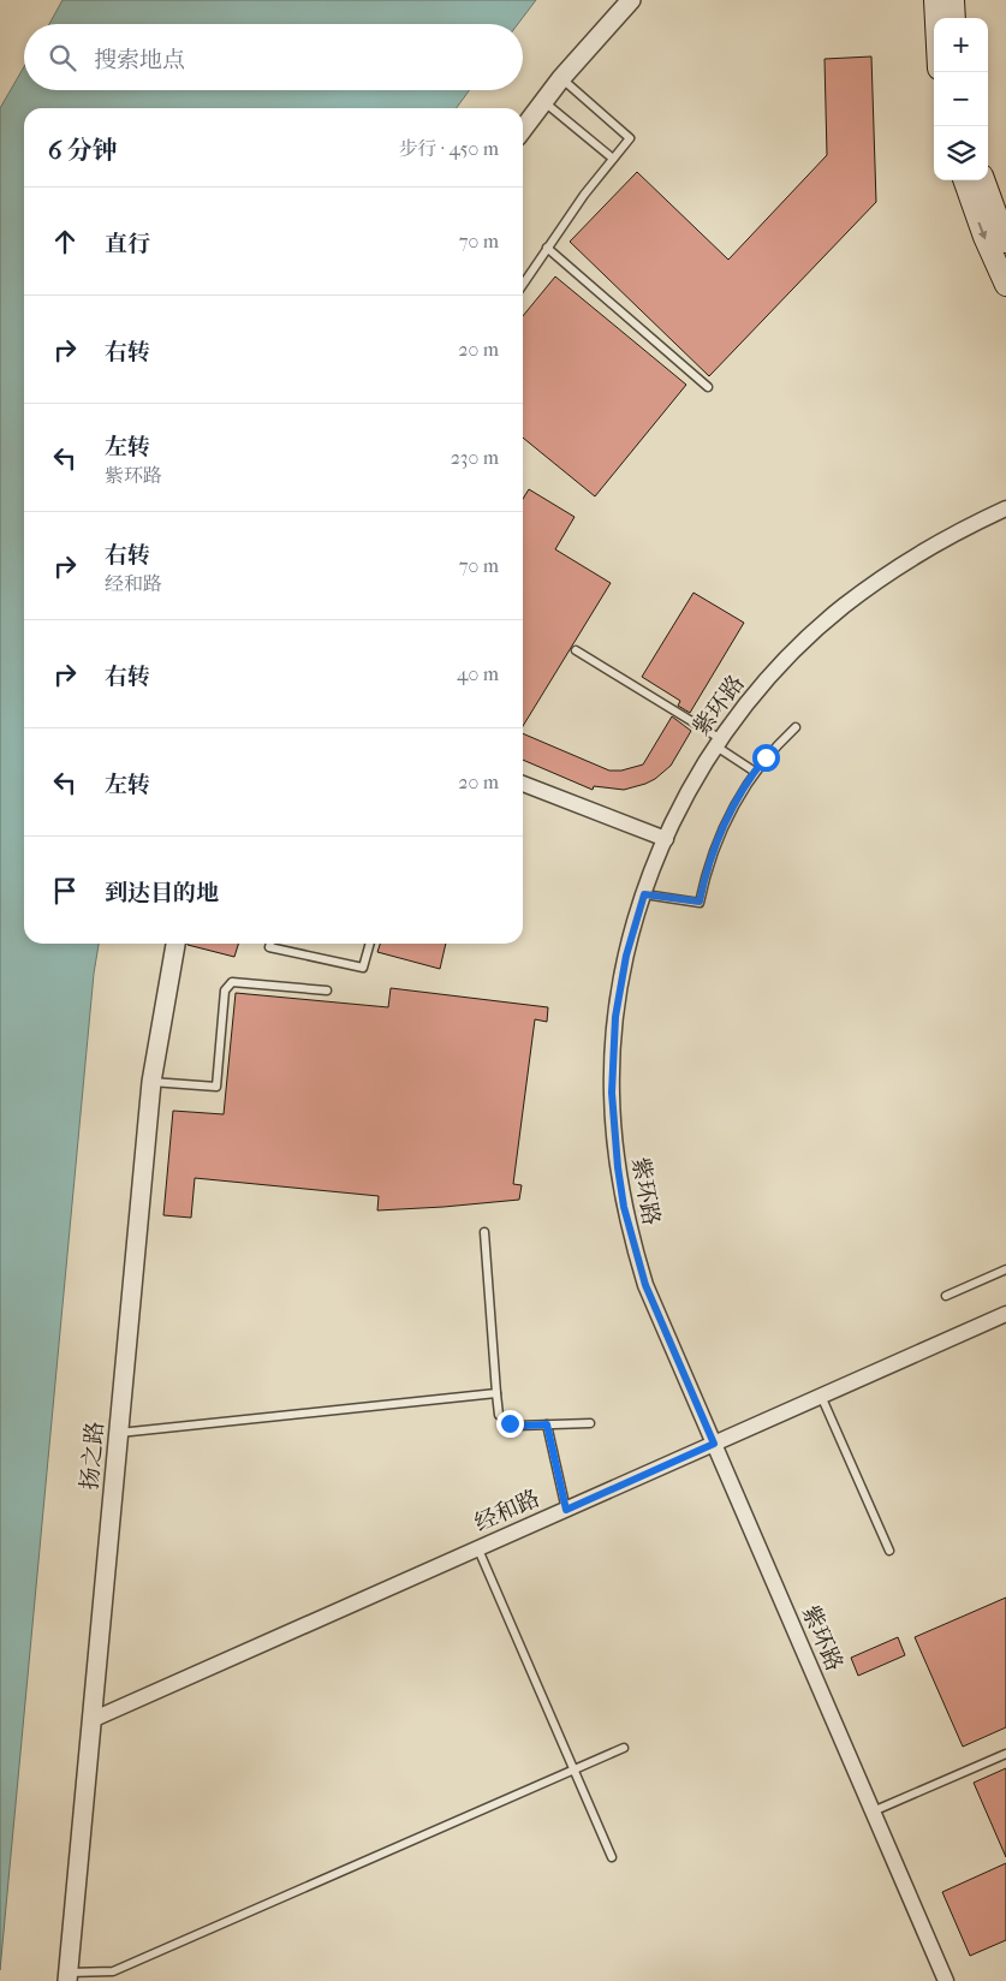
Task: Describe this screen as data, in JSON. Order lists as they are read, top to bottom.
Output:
{
  "streets": {
    "street": ["紫环路", "扬之路", "经和路"]
  },
  "crossings": [
    ["紫环路", "经和路"],
    ["扬之路", "经和路"]
  ],
  "page": {
    "map_buttons": ["+", "−"],
    "search": "搜索地点",
    "heading": ["6 分钟", "步行 · 450 m"],
    "list": [
      ["直行", "70 m"],
      ["右转", "20 m"],
      ["左转", "紫环路", "230 m"],
      ["右转", "经和路", "70 m"],
      ["右转", "40 m"],
      ["左转", "20 m"],
      "到达目的地"
    ]
  }
}
